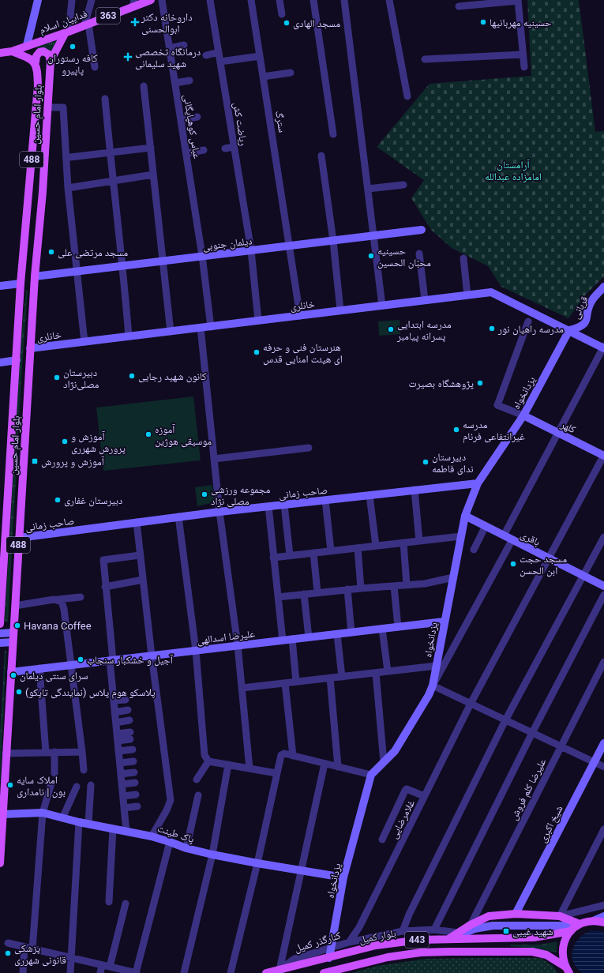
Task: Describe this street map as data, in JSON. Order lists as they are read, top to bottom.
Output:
{
  "streets": {
    "main road": [
      "363",
      "فداییان اسلام",
      "بلوار امام حسین",
      "488",
      "بلوار کمیل",
      "443"
    ],
    "street": [
      "سترگ",
      "ریاضت کش",
      "عباس کوهپایگانی",
      "دیلمان جنوبی",
      "خانلری",
      "قربانی",
      "یزدانخواه",
      "کلهر",
      "صاحب زمانی",
      "باقری",
      "علیرضا اسدالهی",
      "علیرضا کلم فروش",
      "غلامرضایی",
      "شیخ اکبری",
      "پاک طینت",
      "کنارگذر کمیل"
    ]
  },
  "crossings": [
    ["فداییان اسلام", "بلوار امام حسین"],
    ["بلوار امام حسین", "دیلمان جنوبی"],
    ["بلوار امام حسین", "خانلری"],
    ["بلوار امام حسین", "صاحب زمانی"],
    ["بلوار امام حسین", "علیرضا اسدالهی"],
    ["بلوار امام حسین", "پاک طینت"],
    ["سترگ", "دیلمان جنوبی"],
    ["سترگ", "خانلری"],
    ["ریاضت کش", "دیلمان جنوبی"],
    ["ریاضت کش", "خانلری"],
    ["عباس کوهپایگانی", "دیلمان جنوبی"],
    ["عباس کوهپایگانی", "خانلری"],
    ["خانلری", "قربانی"],
    ["خانلری", "یزدانخواه"],
    ["قربانی", "یزدانخواه"],
    ["یزدانخواه", "کلهر"],
    ["یزدانخواه", "صاحب زمانی"],
    ["یزدانخواه", "باقری"],
    ["یزدانخواه", "علیرضا اسدالهی"],
    ["یزدانخواه", "پاک طینت"],
    ["یزدانخواه", "بلوار کمیل"],
    ["یزدانخواه", "کنارگذر کمیل"],
    ["کلهر", "غلامرضایی"],
    ["باقری", "غلامرضایی"],
    ["غلامرضایی", "کنارگذر کمیل"],
    ["بلوار کمیل", "کنارگذر کمیل"]
  ],
  "parks": ["آرامستان امامزاده عبدالله"],
  "places": {
    "health": ["داروخانه دکتر ابوالحسنی", "درمانگاه تخصصی شهید سلیمانی"],
    "other": [
      "حسینیه مهربانیها",
      "مسجد الهادی",
      "کافه رستوران پاپیرو",
      "مسجد مرتضی علی",
      "حسینیه محبّان الحسین",
      "مدرسه راهیان نور",
      "مدرسه ابتدایی پسرانه پیامبر",
      "هنرستان فنی و حرفه ای هیئت امنایی قدس",
      "کانون شهید رجایی",
      "دبیرستان مصلی‌نژاد",
      "پژوهشگاه بصیرت",
      "مدرسه غیرانتفاعی فرنام",
      "آموزه موسیقی هوژین",
      "آموزش و پرورش شهرری",
      "دبیرستان ندای فاطمه",
      "مجموعه ورزشی مصلی نژاد",
      "دبیرستان غفاری",
      "مسجد حجت ابن الحسن",
      "Havana Coffee",
      "آجیل و خشکبار سنجاب",
      "سرای سنتی دیلمان",
      "پلاسکو هوم پلاس (نمایندگی تاپکو)",
      "املاک سایه بون | نامداری",
      "پزشکی قانونی شهرری"
    ],
    "transit": ["آموزش و پرورش", "شهید غیبی"]
  }
}
